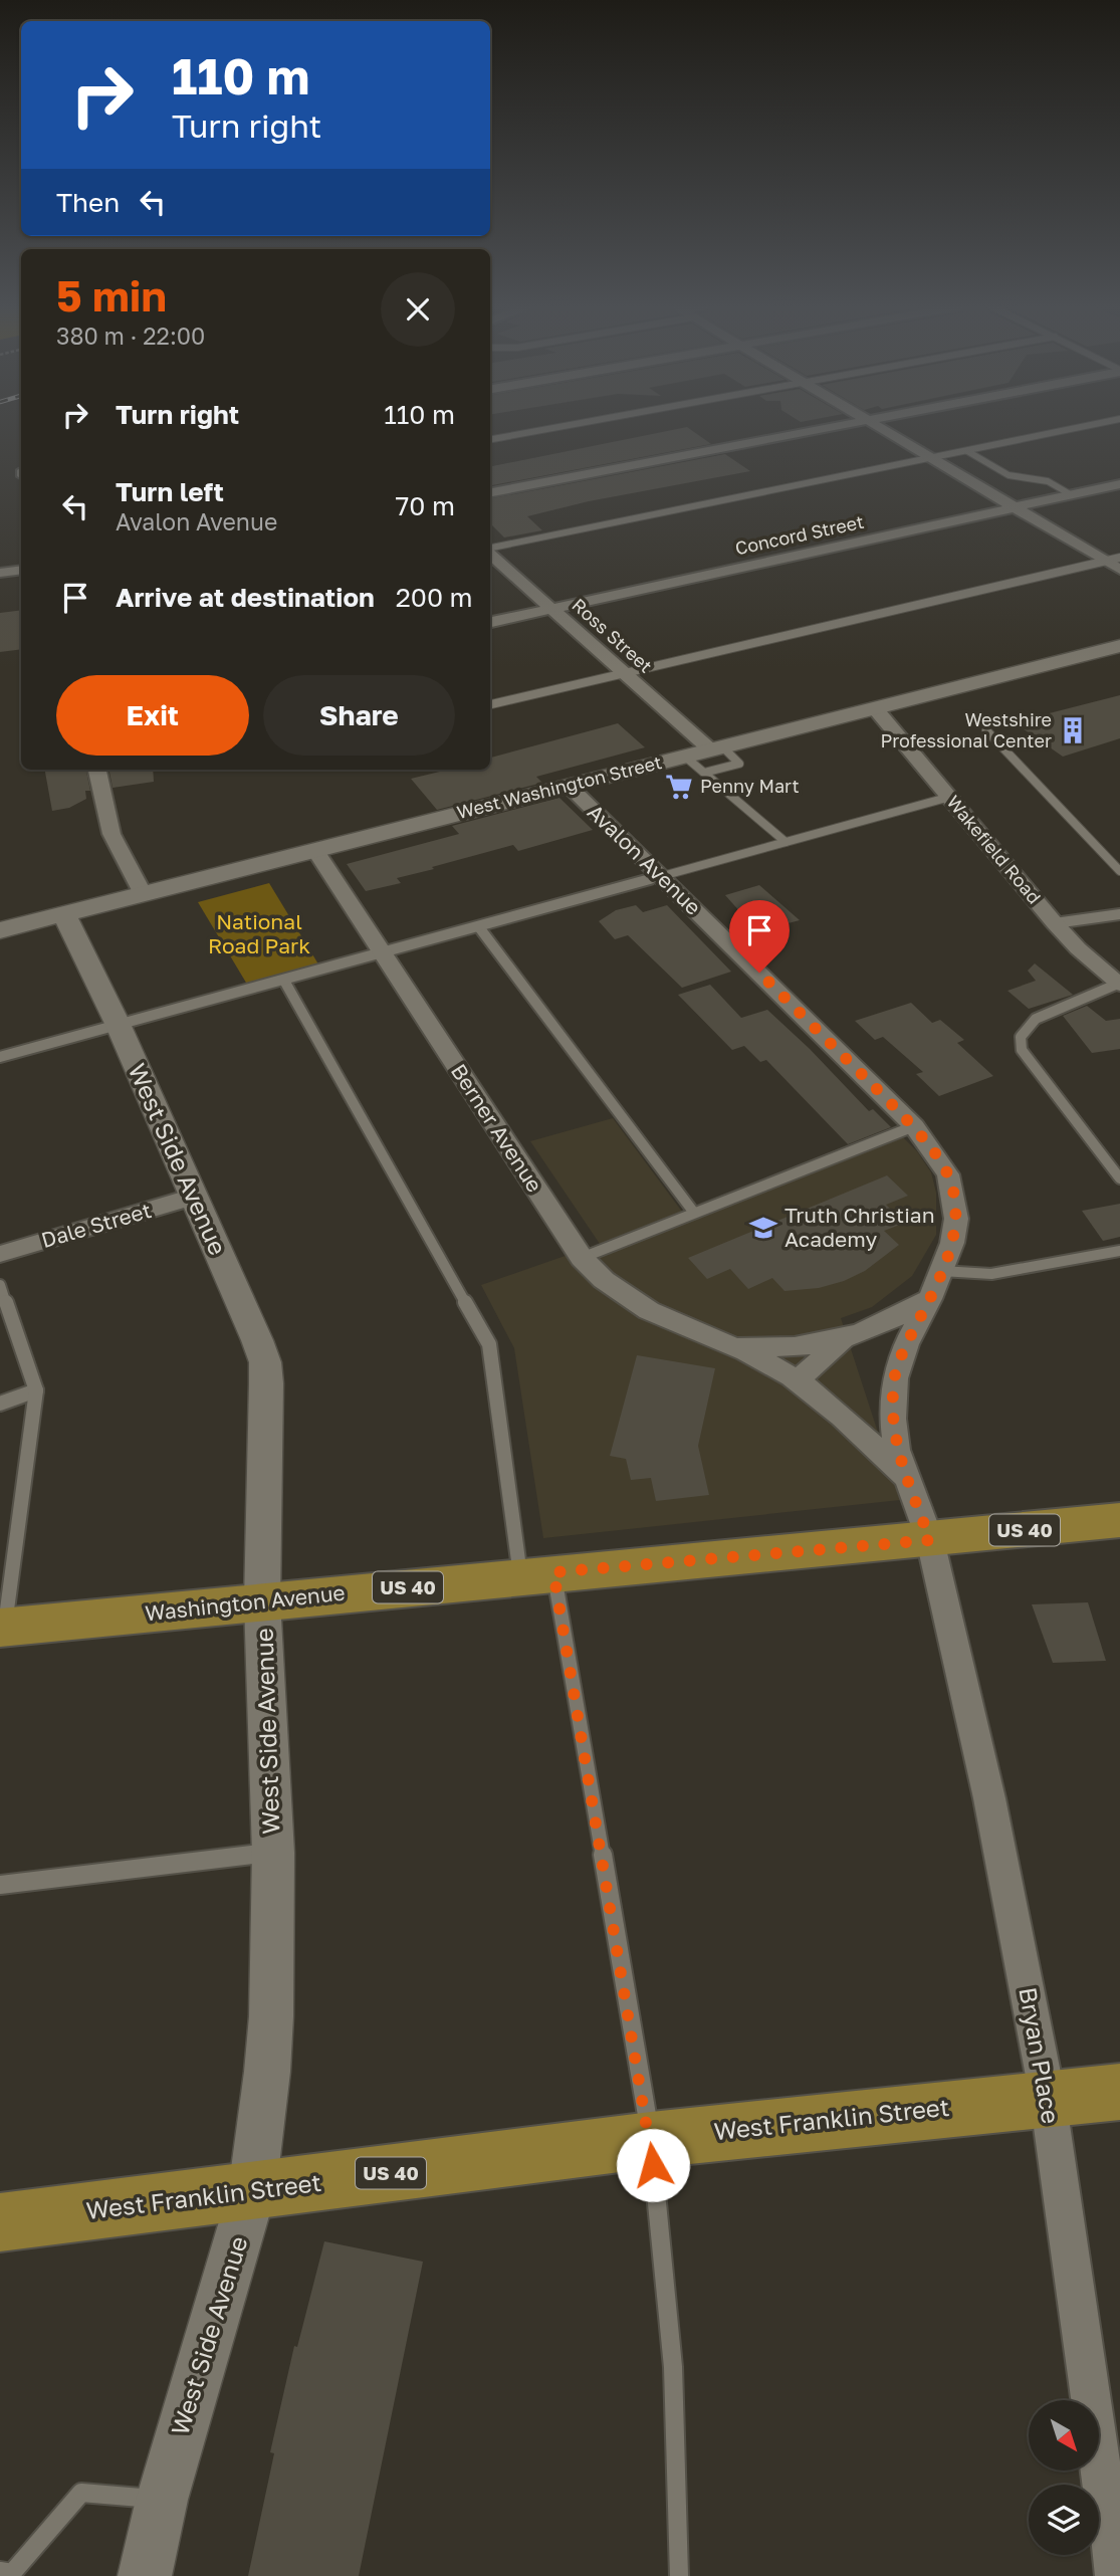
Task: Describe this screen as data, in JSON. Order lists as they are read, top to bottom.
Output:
{
  "streets": {
    "main road": ["US 40", "Washington Avenue", "West Franklin Street"],
    "street": [
      "Concord Street",
      "Ross Street",
      "West Washington Street",
      "Wakefield Road",
      "Avalon Avenue",
      "Berner Avenue",
      "West Side Avenue",
      "Dale Street",
      "Bryan Place"
    ]
  },
  "crossings": [
    ["Concord Street", "Ross Street"],
    ["Ross Street", "West Washington Street"],
    ["West Washington Street", "Wakefield Road"],
    ["West Washington Street", "Avalon Avenue"],
    ["West Washington Street", "Berner Avenue"],
    ["West Washington Street", "West Side Avenue"],
    ["Avalon Avenue", "Berner Avenue"],
    ["Avalon Avenue", "Washington Avenue"],
    ["Avalon Avenue", "Bryan Place"],
    ["West Side Avenue", "Dale Street"],
    ["West Side Avenue", "Washington Avenue"],
    ["West Side Avenue", "West Franklin Street"],
    ["Washington Avenue", "Bryan Place"],
    ["Bryan Place", "West Franklin Street"]
  ],
  "parks": ["National Road Park"],
  "places": {
    "building": ["Westshire Professional Center"],
    "supermarket": ["Penny Mart"],
    "school or university": ["Truth Christian Academy"]
  },
  "north": "bottom right",
  "page": {
    "turn": ["110 m", "Turn right"],
    "then": "Then",
    "heading": ["5 min", "380 m · 22:00"],
    "list": [
      {
        "name": "Turn right",
        "value": "110 m"
      },
      {
        "name": "Turn left",
        "note": "Avalon Avenue",
        "value": "70 m"
      },
      {
        "name": "Arrive at destination",
        "value": "200 m"
      }
    ],
    "buttons": ["Exit", "Share"]
  }
}
